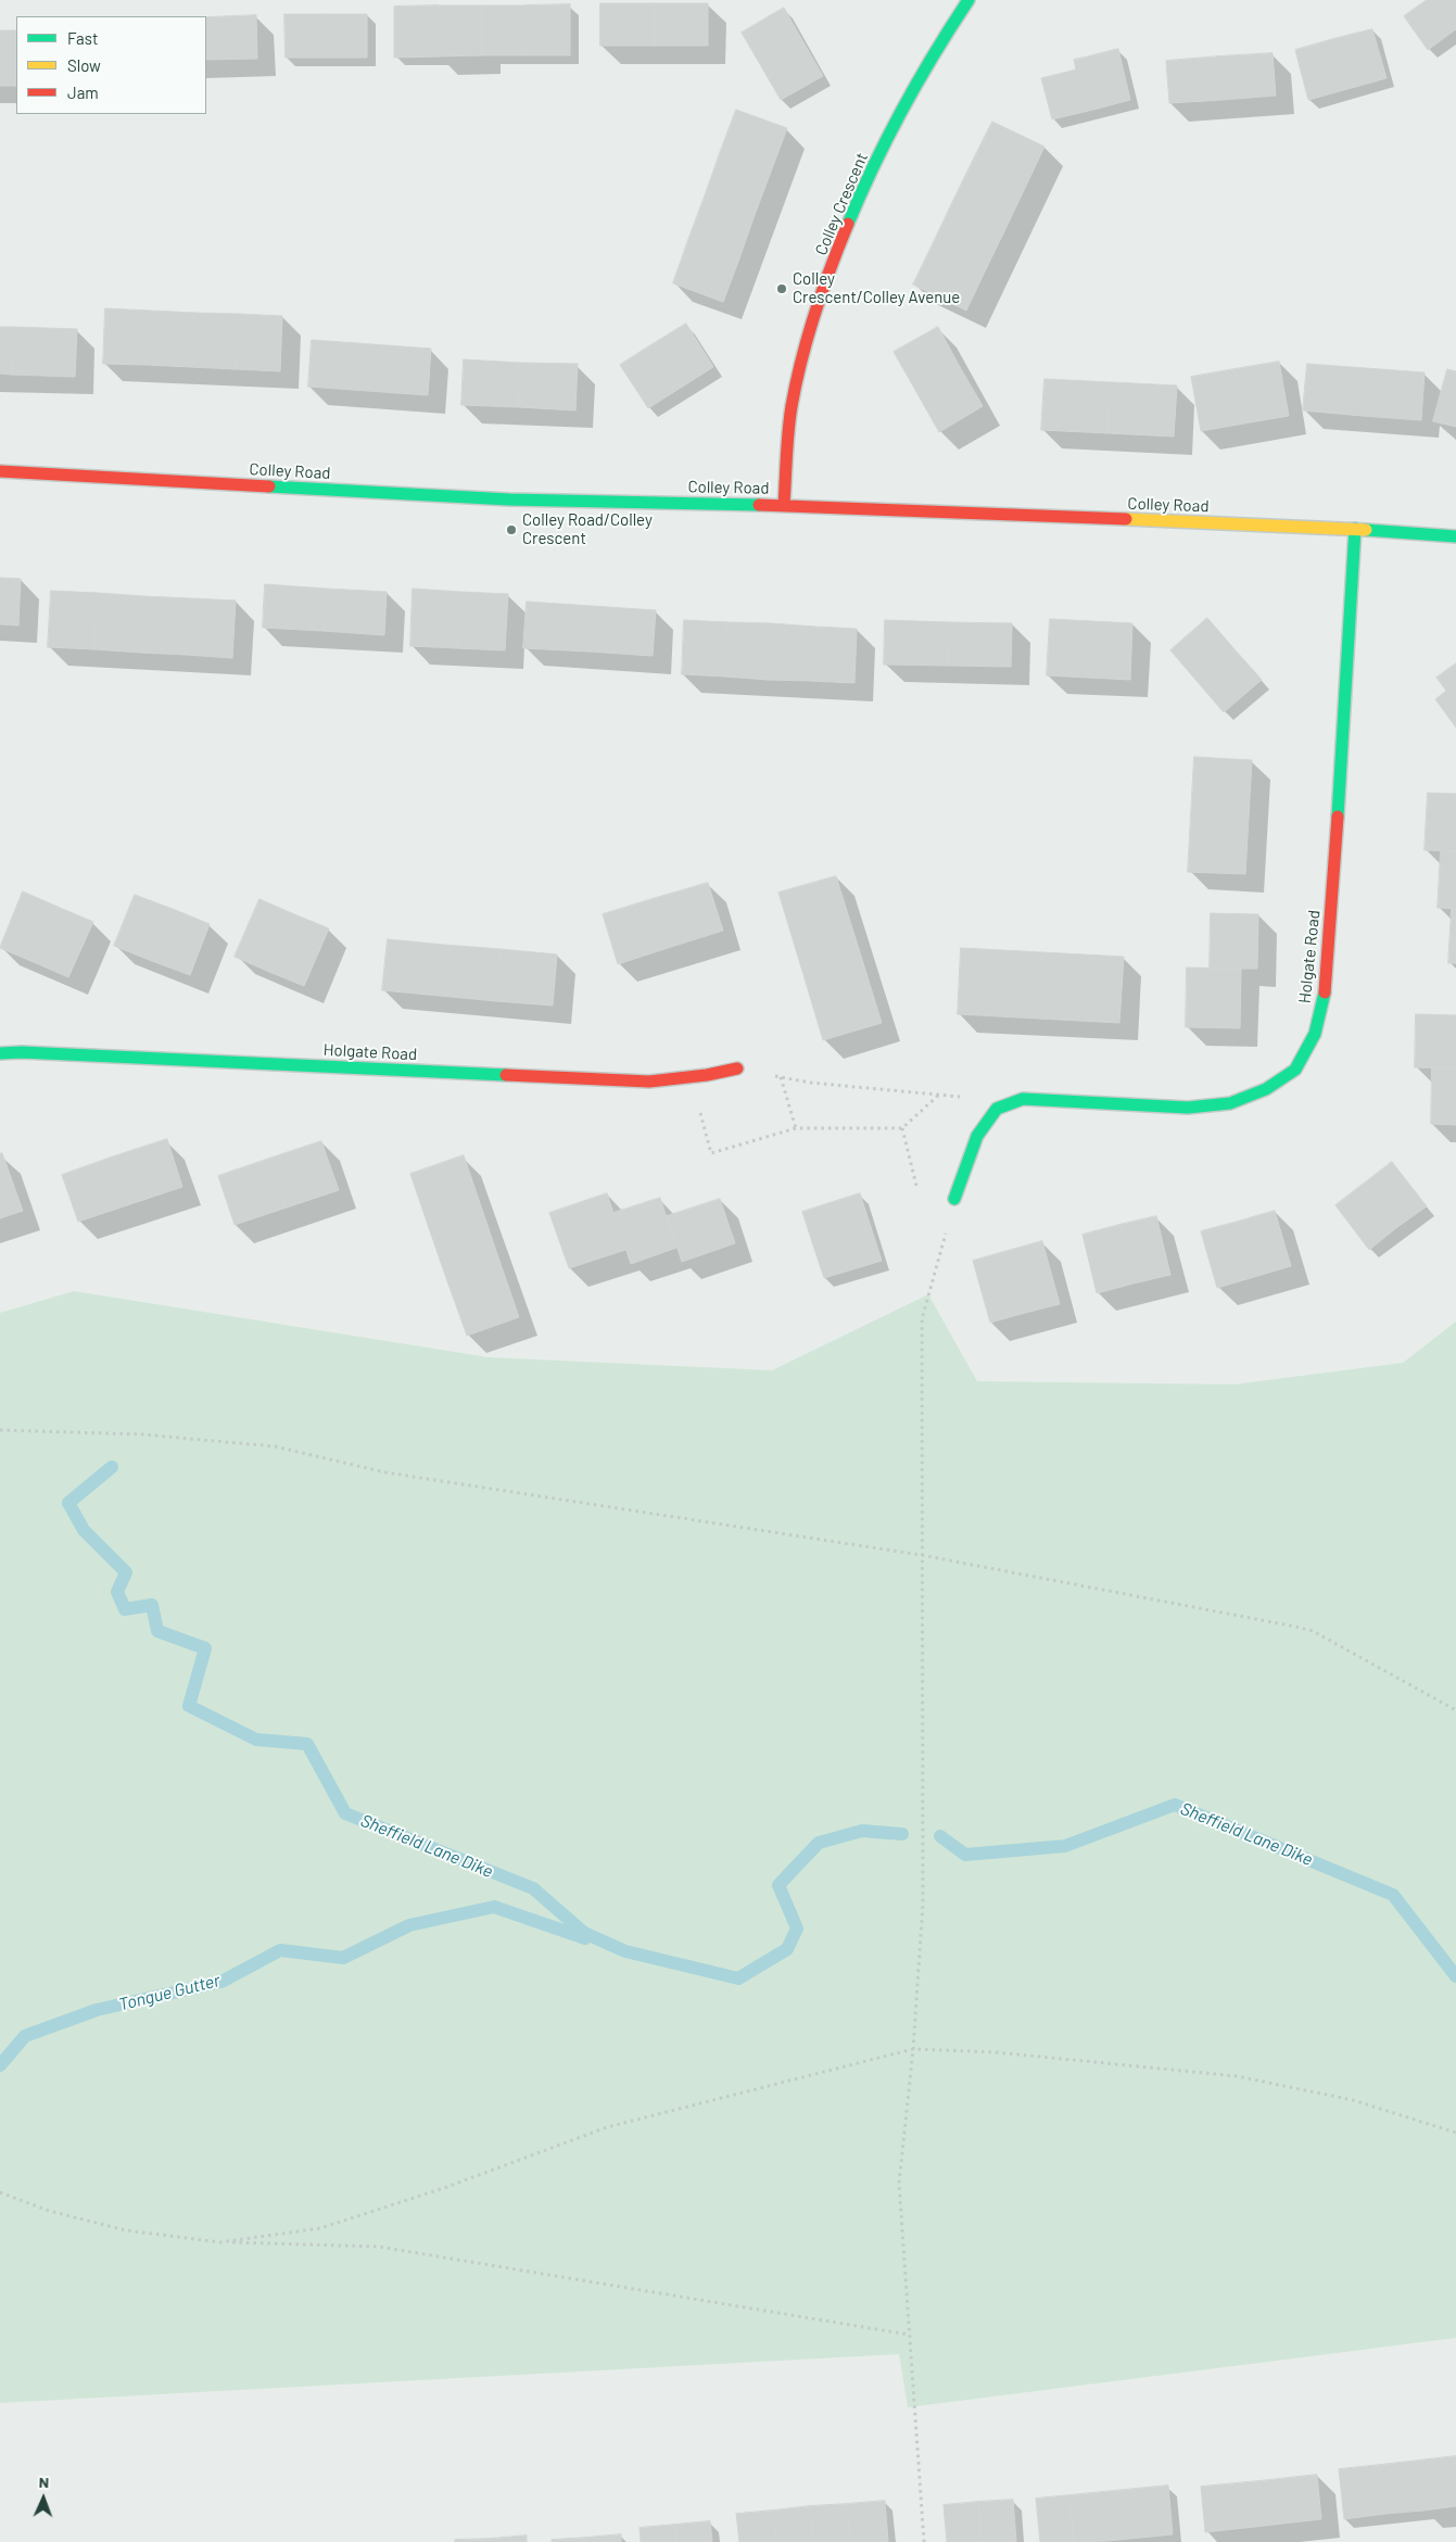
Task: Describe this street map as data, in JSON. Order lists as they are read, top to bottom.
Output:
{
  "streets": {
    "street": ["Colley Crescent", "Colley Road", "Holgate Road"]
  },
  "crossings": [
    ["Colley Crescent", "Colley Road"],
    ["Colley Road", "Holgate Road"]
  ],
  "water": ["Sheffield Lane Dike", "Tongue Gutter"],
  "places": ["Colley Crescent/Colley Avenue", "Colley Road/Colley Crescent"],
  "legend": ["Fast", "Slow", "Jam"],
  "north": "top"
}
